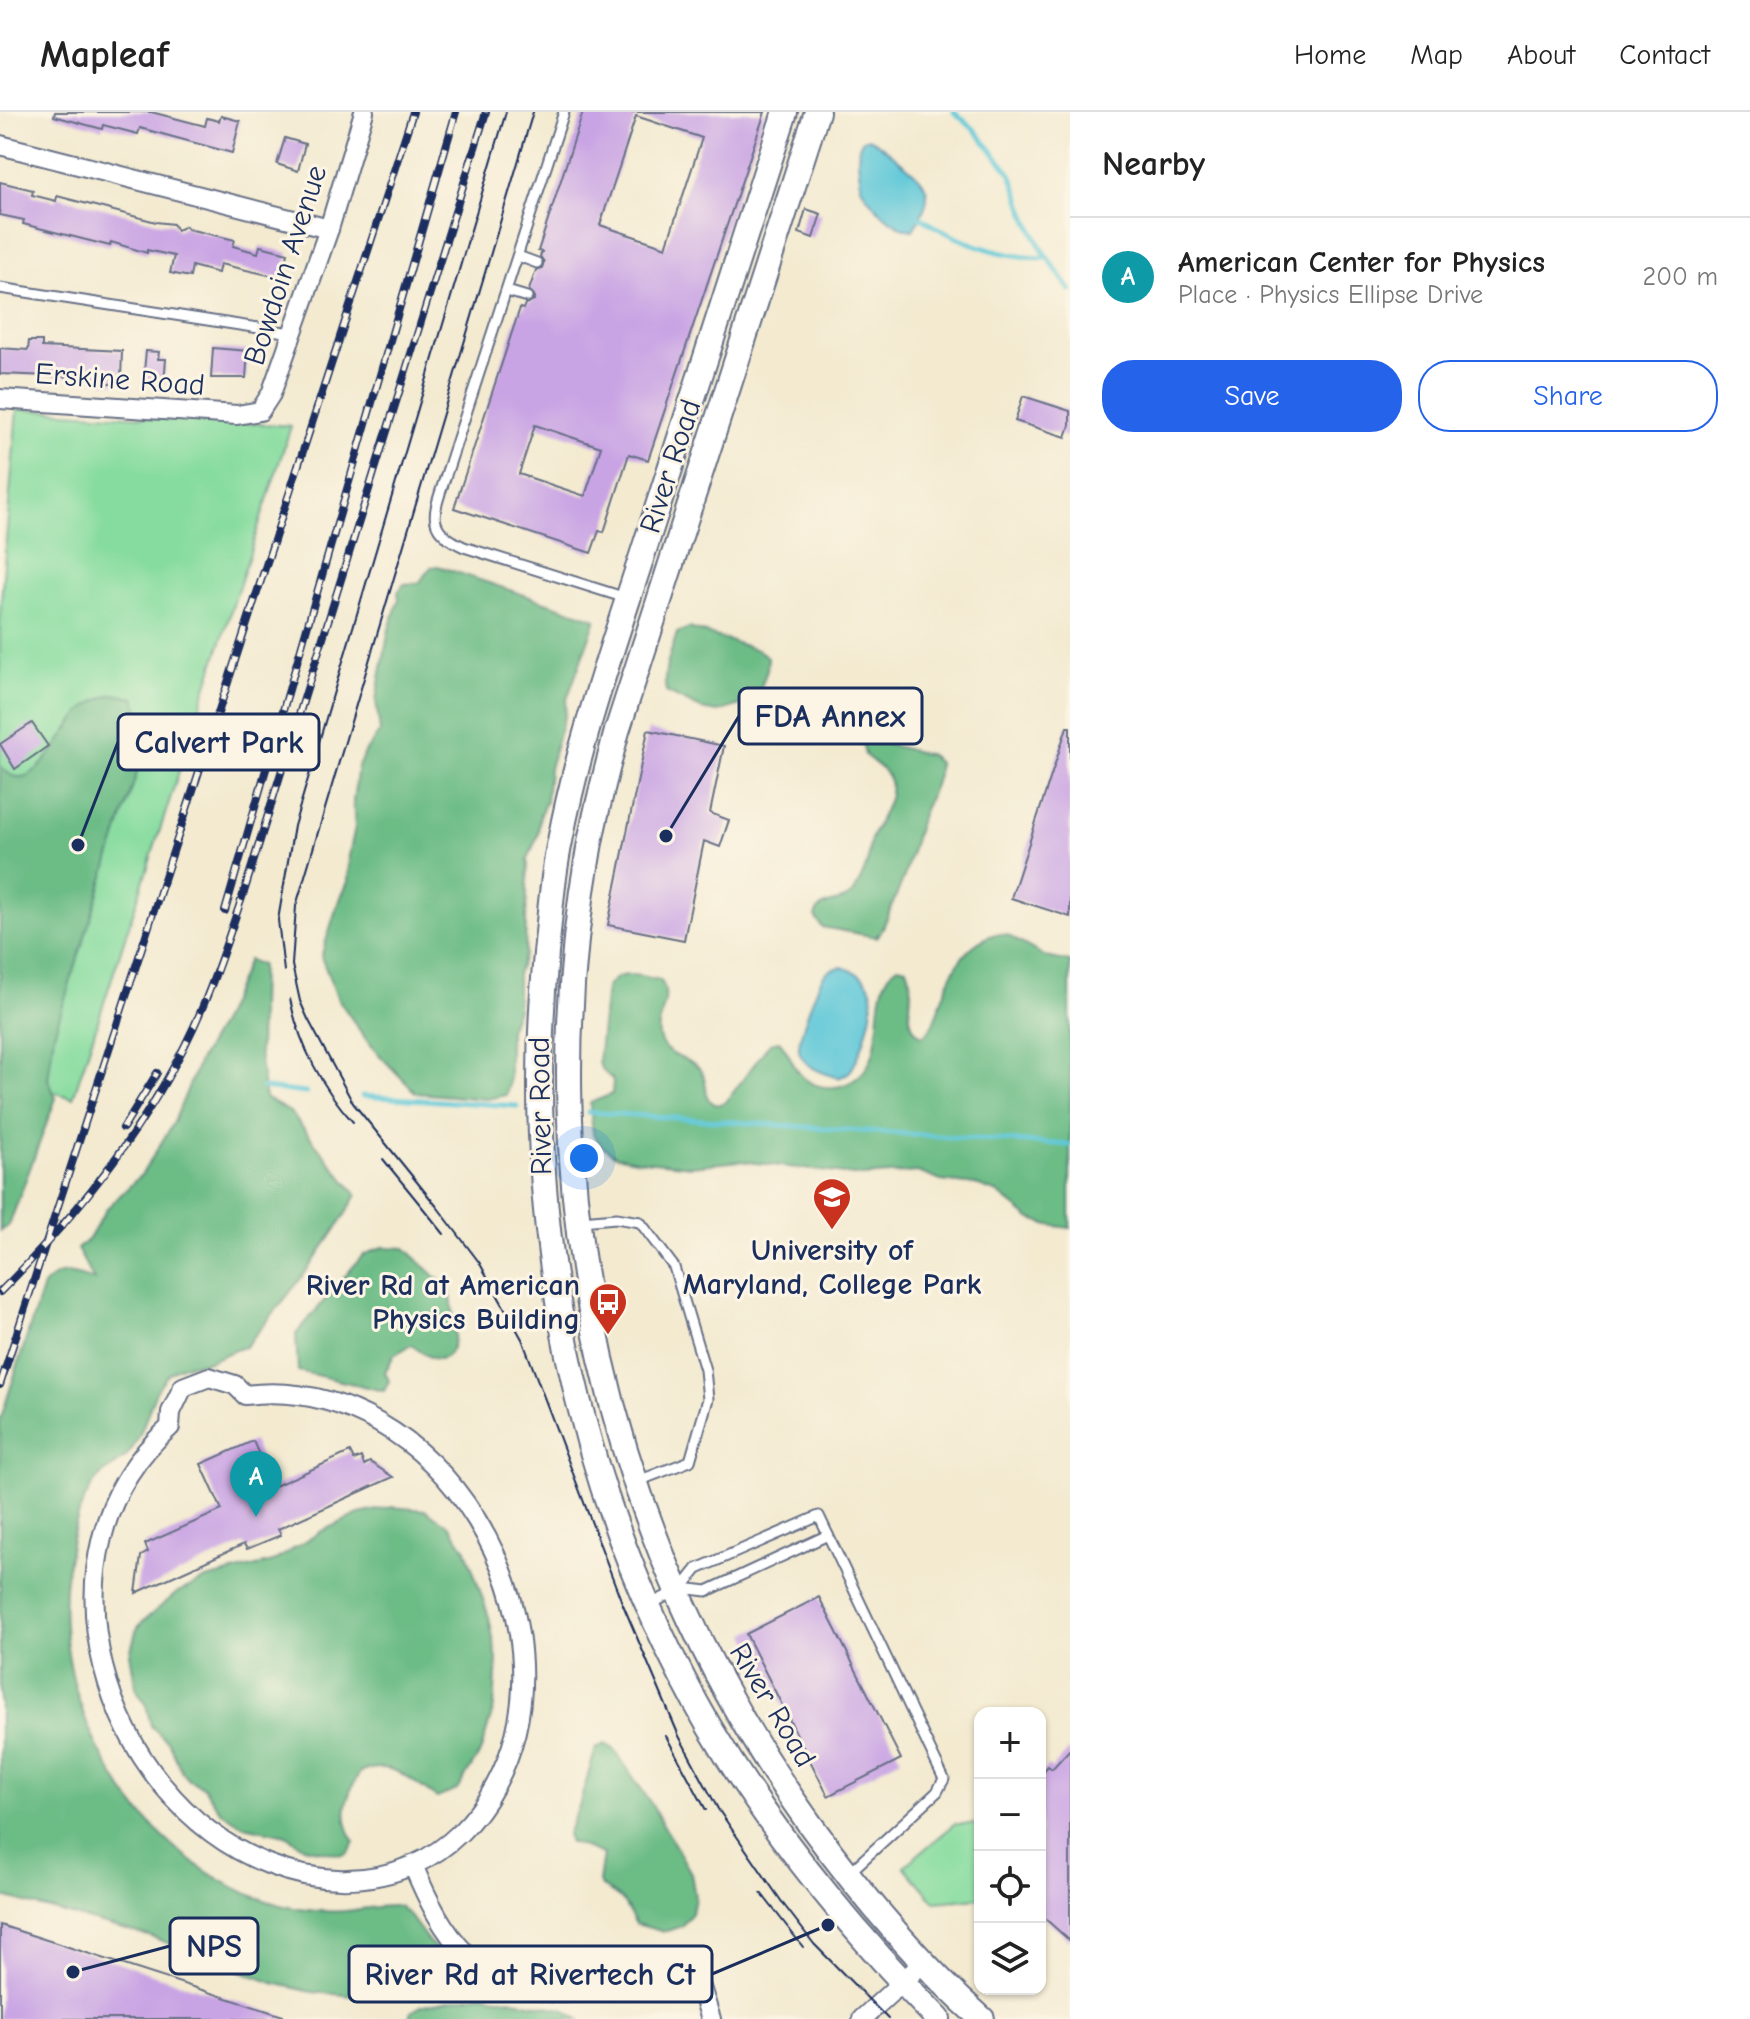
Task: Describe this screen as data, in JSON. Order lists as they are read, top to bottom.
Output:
{
  "streets": {
    "street": ["Bowdoin Avenue", "Erskine Road", "River Road"]
  },
  "crossings": [
    ["Bowdoin Avenue", "Erskine Road"]
  ],
  "places": {
    "other": [
      "FDA Annex",
      "Calvert Park",
      "River Rd at Rivertech Ct",
      "NPS"
    ],
    "school or university": ["University of Maryland, College Park"],
    "bus stop": ["River Rd at American Physics Building"]
  },
  "page": {
    "header": "Mapleaf",
    "nav": [
      "Home",
      "Map",
      "About",
      "Contact"
    ],
    "heading": "Nearby",
    "list": [
      {
        "mark": "A",
        "name": "American Center for Physics",
        "note": "Place · Physics Ellipse Drive",
        "value": "200 m"
      }
    ],
    "buttons": ["Save", "Share"],
    "pins": "A",
    "map_buttons": ["+", "−"]
  }
}
